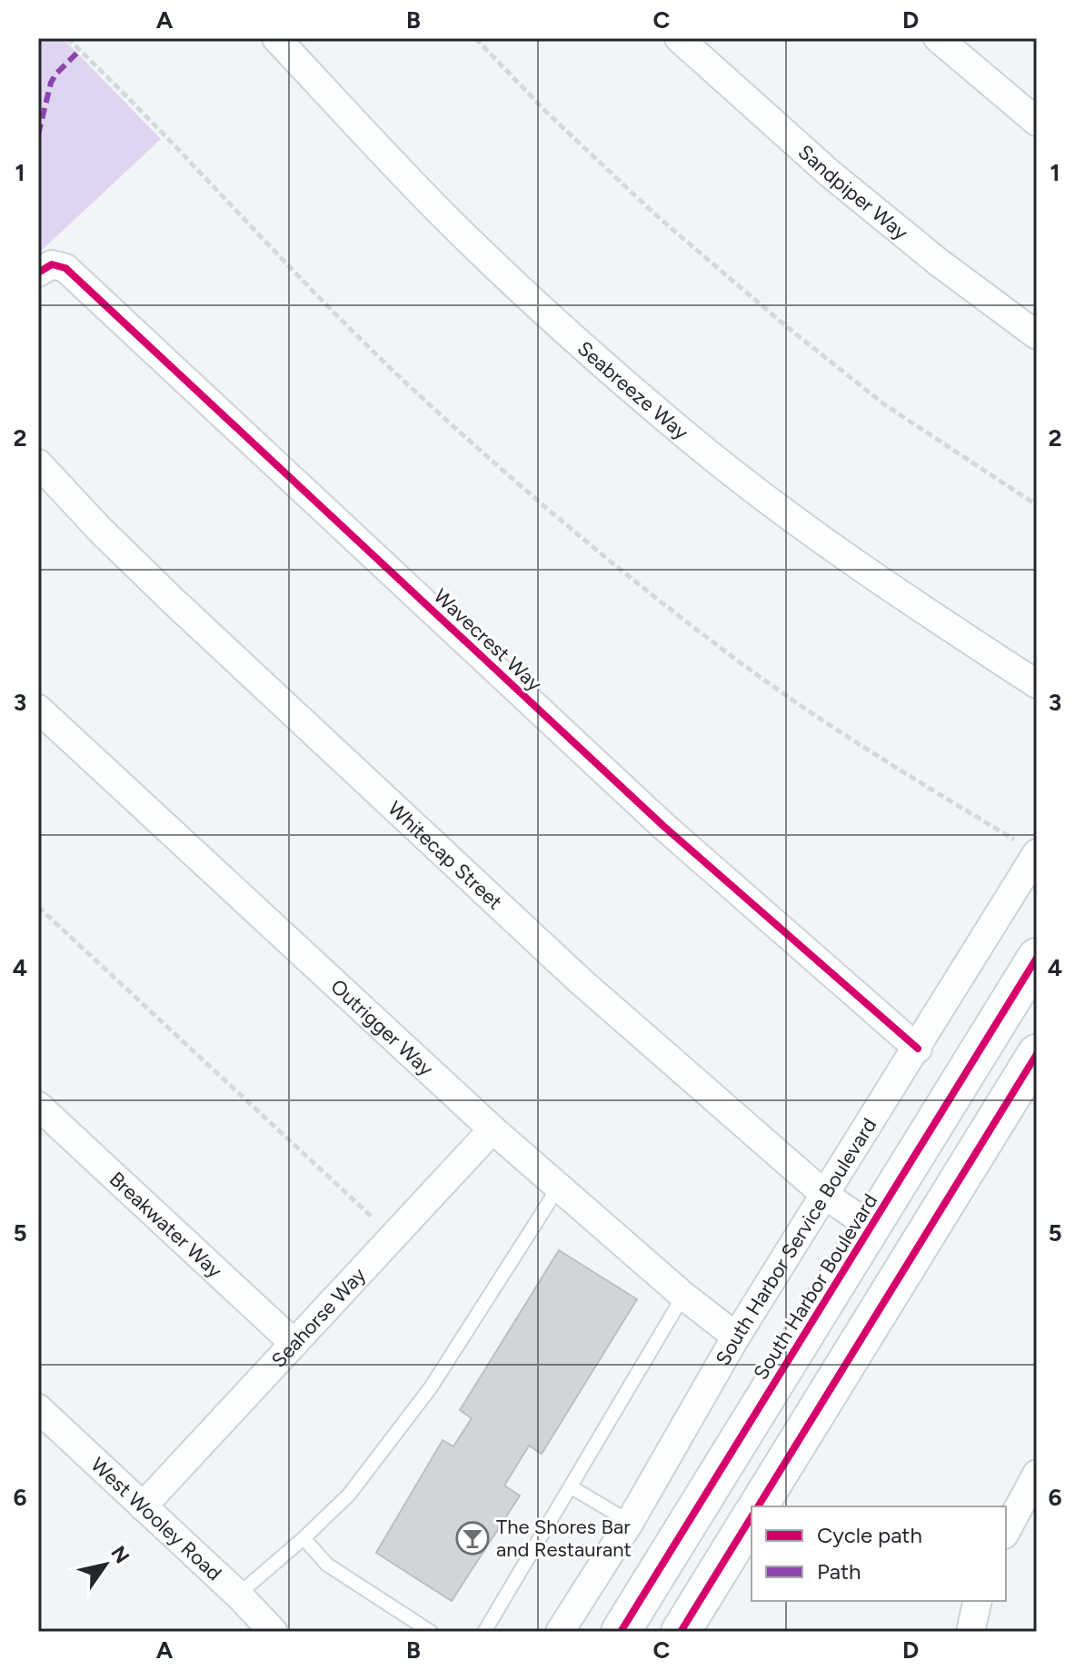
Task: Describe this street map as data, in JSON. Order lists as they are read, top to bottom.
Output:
{
  "streets": {
    "main road": ["South Harbor Boulevard"],
    "street": [
      "Sandpiper Way",
      "Seabreeze Way",
      "Wavecrest Way",
      "Whitecap Street",
      "Outrigger Way",
      "Breakwater Way",
      "South Harbor Service Boulevard",
      "Seahorse Way",
      "West Wooley Road"
    ]
  },
  "crossings": [
    ["Wavecrest Way", "South Harbor Service Boulevard"],
    ["Whitecap Street", "South Harbor Service Boulevard"],
    ["Whitecap Street", "South Harbor Boulevard"],
    ["Outrigger Way", "South Harbor Service Boulevard"],
    ["Outrigger Way", "Seahorse Way"],
    ["Breakwater Way", "Seahorse Way"],
    ["Seahorse Way", "West Wooley Road"]
  ],
  "places": {
    "bar": ["The Shores Bar and Restaurant"]
  },
  "legend": ["Cycle path", "Path"],
  "north": "top right",
  "grid": {
    "columns": [
      "A",
      "B",
      "C",
      "D"
    ],
    "rows": [
      "1",
      "2",
      "3",
      "4",
      "5",
      "6"
    ]
  }
}
